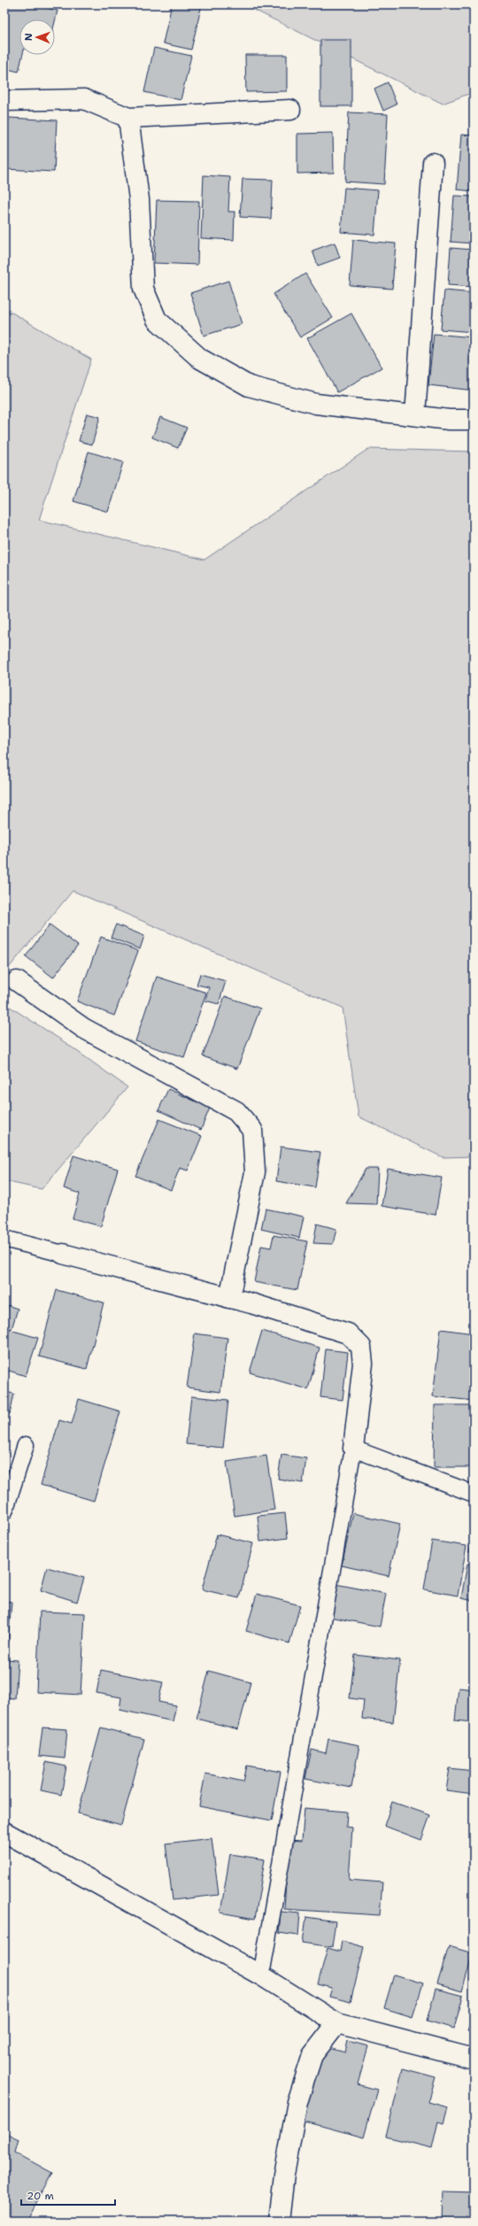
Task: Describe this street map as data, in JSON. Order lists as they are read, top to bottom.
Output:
{
  "scale_bar": "20 m",
  "north": "left"
}
